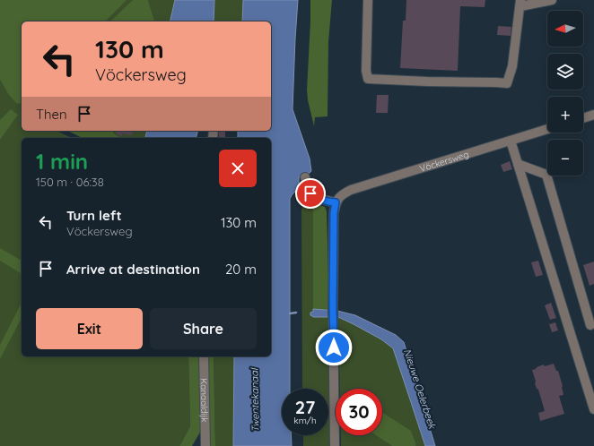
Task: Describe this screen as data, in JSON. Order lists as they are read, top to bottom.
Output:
{
  "streets": {
    "street": ["Vöckersweg", "Kanaaldijk"]
  },
  "water": ["Nieuwe Oelerbeek", "Twentekanaal"],
  "north": "left",
  "page": {
    "map_buttons": ["+", "−"],
    "turn": ["130 m", "Vöckersweg"],
    "then": "Then",
    "heading": ["1 min", "150 m · 06:38"],
    "list": [
      {
        "name": "Turn left",
        "note": "Vöckersweg",
        "value": "130 m"
      },
      {
        "name": "Arrive at destination",
        "value": "20 m"
      }
    ],
    "buttons": ["Exit", "Share"],
    "speed": "27 km/h",
    "limit": "30"
  }
}
